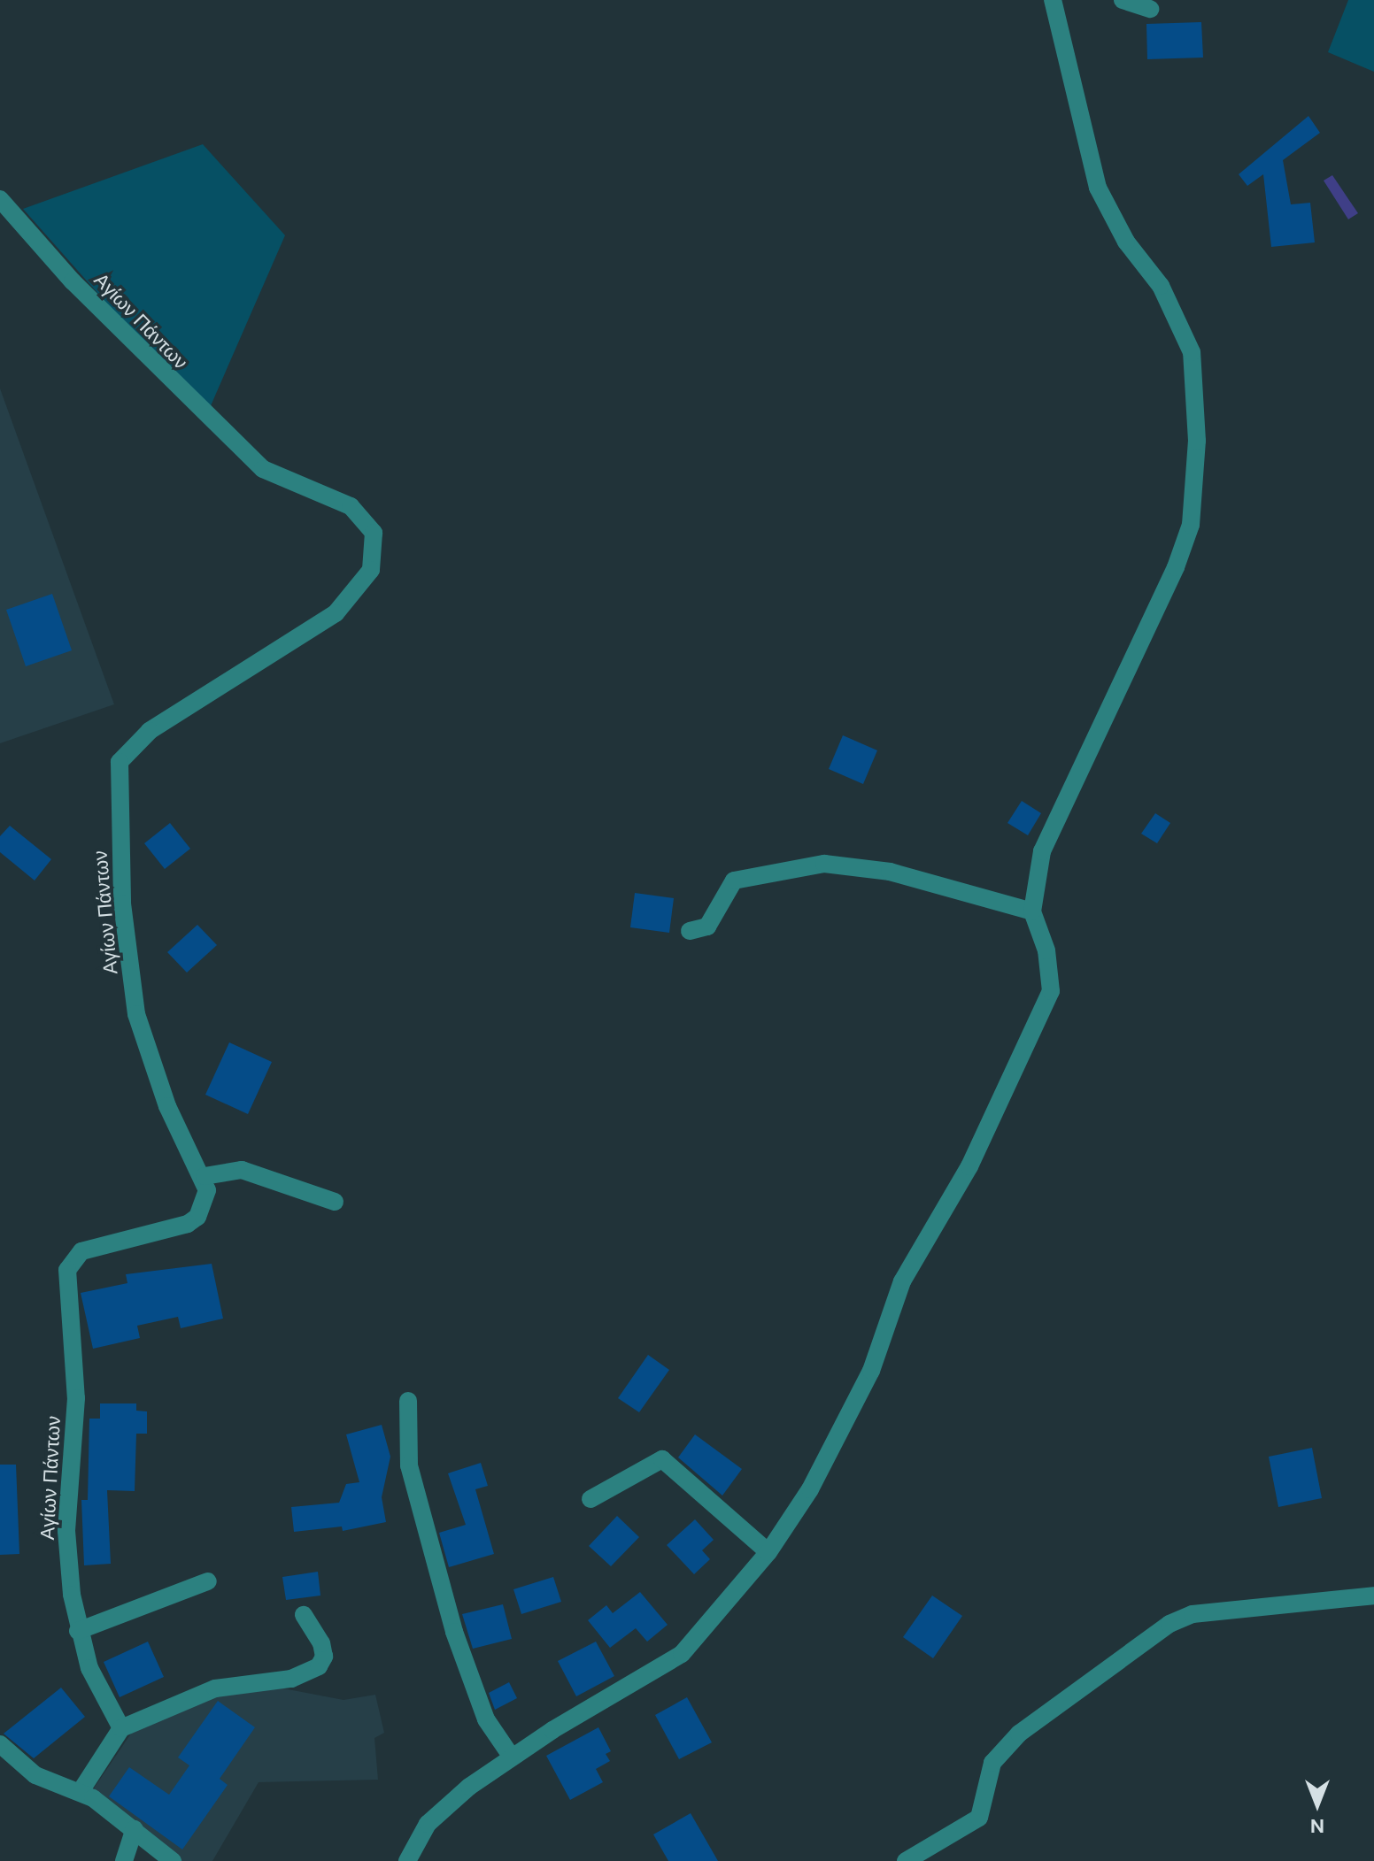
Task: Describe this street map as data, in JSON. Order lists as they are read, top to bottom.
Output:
{
  "streets": {
    "street": ["Αγίων Πάντων"]
  },
  "north": "bottom"
}
